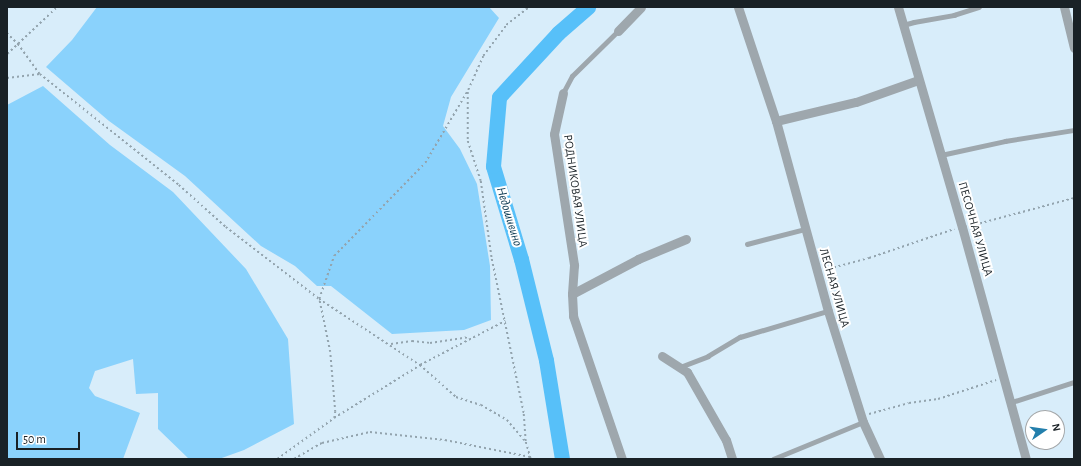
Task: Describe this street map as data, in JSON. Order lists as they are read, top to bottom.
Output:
{
  "streets": {
    "street": ["РОДНИКОВАЯ УЛИЦА", "ПЕСОЧНАЯ УЛИЦА", "ЛЕСНАЯ УЛИЦА"]
  },
  "water": ["Недошивино"],
  "scale_bar": "50 m",
  "north": "right"
}
